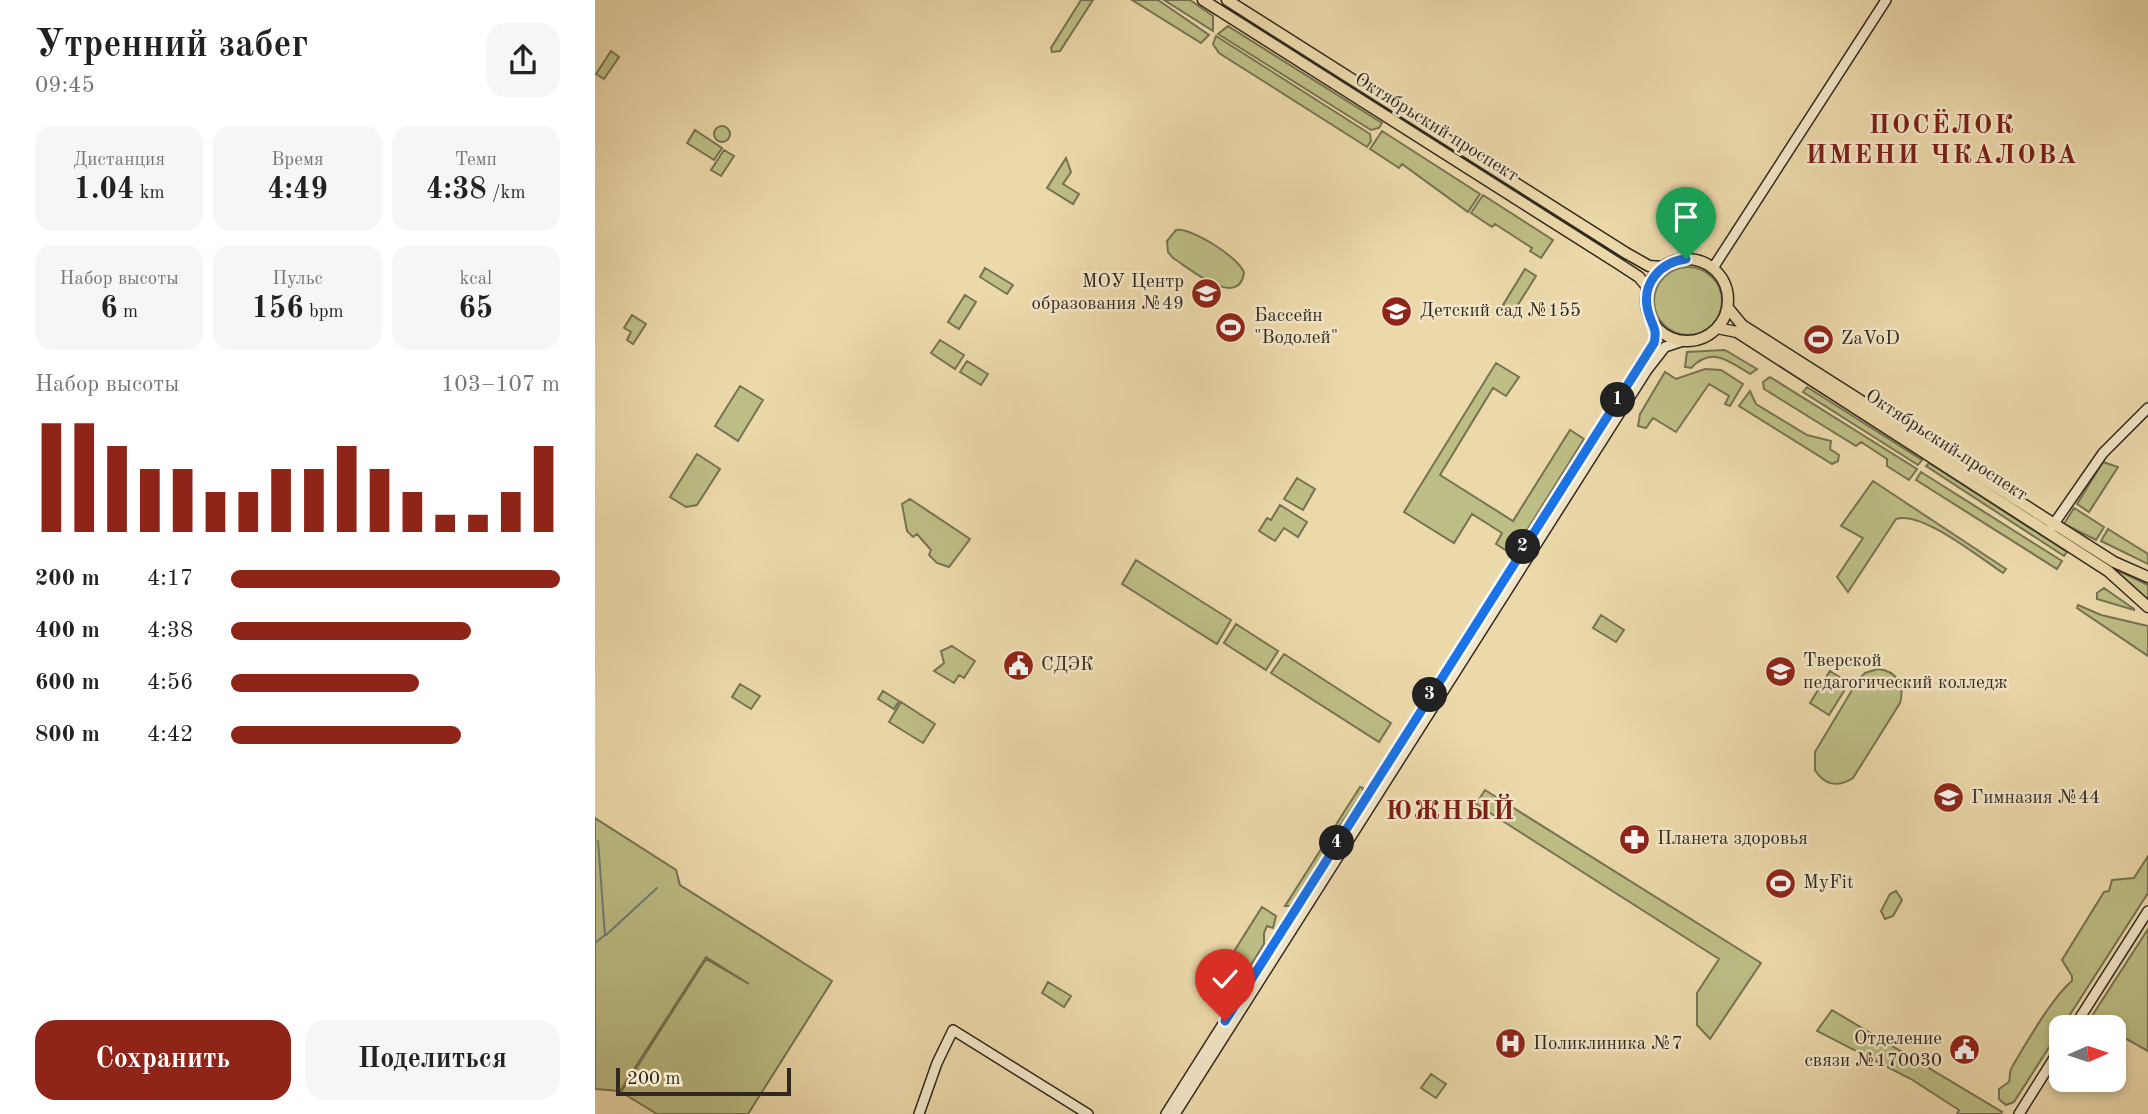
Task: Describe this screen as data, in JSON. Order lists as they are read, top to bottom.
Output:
{
  "streets": {
    "main road": ["Октябрьский проспект"]
  },
  "districts": ["ПОСЁЛОК ИМЕНИ ЧКАЛОВА", "ЮЖНЫЙ"],
  "places": {
    "school or university": [
      "МОУ Центр образования №49",
      "Детский сад №155",
      "Тверской педагогический колледж",
      "Гимназия №44"
    ],
    "sports": ["Бассейн \"Водолей\"", "ZaVoD", "MyFit"],
    "public building": ["СДЭК", "Отделение связи №170030"],
    "pharmacy": ["Планета здоровья"],
    "hospital": ["Поликлиника №7"]
  },
  "scale_bar": "200 m",
  "north": "right",
  "page": {
    "heading": ["Утренний забег", "09:45"],
    "stats": [
      ["Дистанция", "1.04 km"],
      ["Время", "4:49"],
      ["Темп", "4:38 /km"],
      ["Набор высоты", "6 m"],
      ["Пульс", "156 bpm"],
      ["kcal", "65"]
    ],
    "chart": ["Набор высоты", "103–107 m"],
    "pins": [
      "1",
      "2",
      "3",
      "4"
    ],
    "list": [
      {
        "name": "200 m",
        "note": "4:17"
      },
      {
        "name": "400 m",
        "note": "4:38"
      },
      {
        "name": "600 m",
        "note": "4:56"
      },
      {
        "name": "800 m",
        "note": "4:42"
      }
    ],
    "buttons": ["Сохранить", "Поделиться"],
    "scale": "200 m"
  }
}
